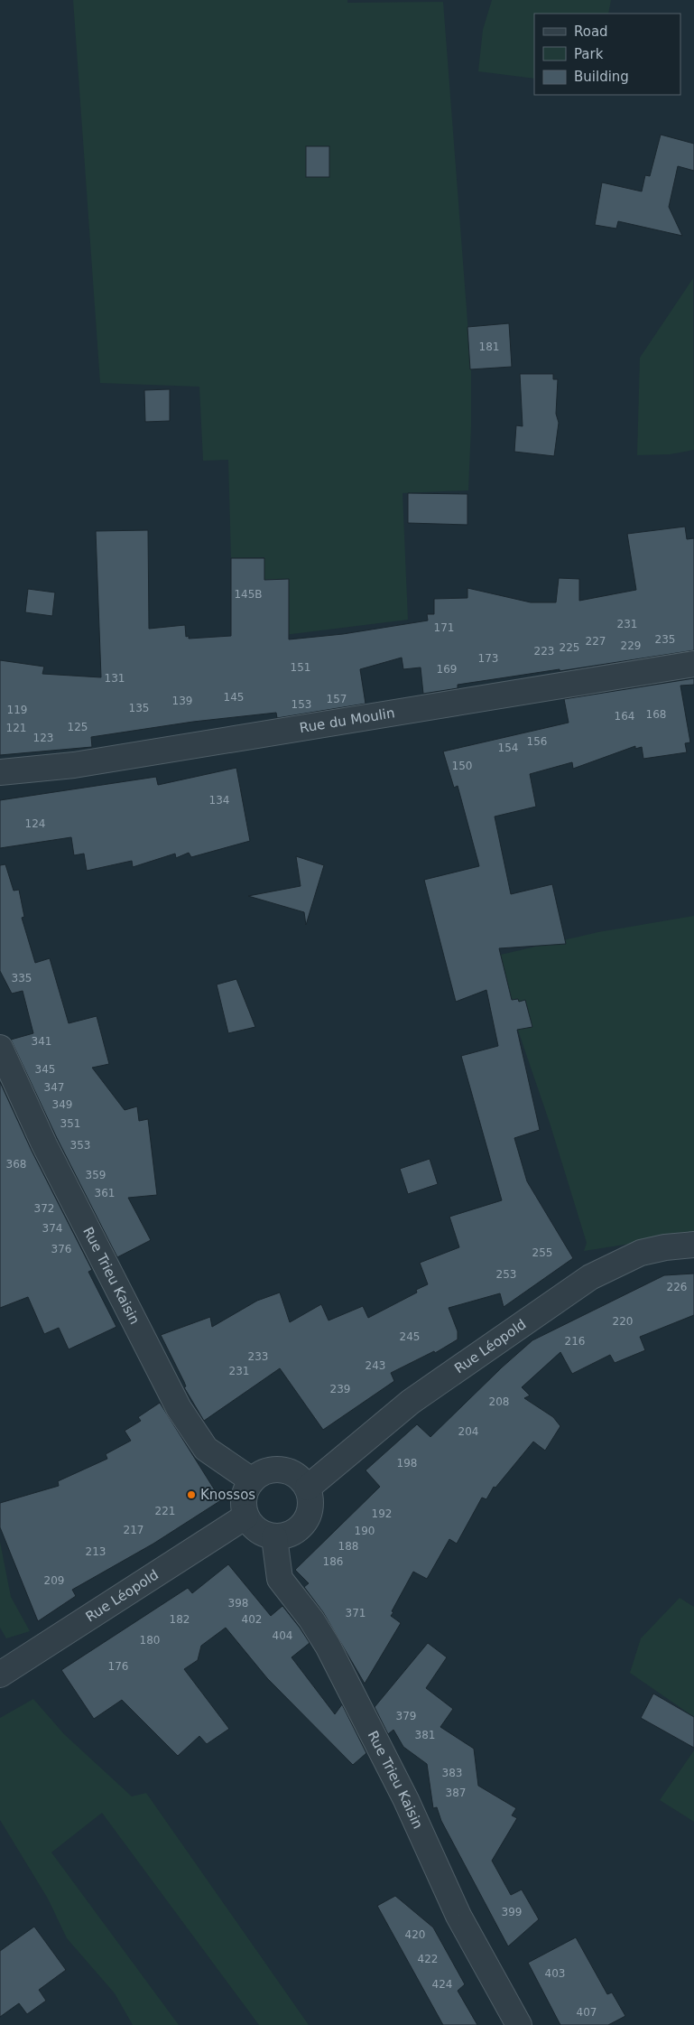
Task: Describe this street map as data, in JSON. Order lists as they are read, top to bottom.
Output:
{
  "streets": {
    "street": ["Rue du Moulin", "Rue Trieu Kaisin", "Rue Léopold"]
  },
  "crossings": [
    ["Rue Trieu Kaisin", "Rue Léopold"]
  ],
  "places": ["Knossos"],
  "house_numbers": [
    "181",
    "145B",
    "231",
    "171",
    "235",
    "227",
    "229",
    "225",
    "223",
    "173",
    "151",
    "169",
    "131",
    "145",
    "157",
    "139",
    "153",
    "135",
    "119",
    "168",
    "164",
    "125",
    "121",
    "123",
    "156",
    "154",
    "150",
    "134",
    "124",
    "335",
    "341",
    "345",
    "347",
    "349",
    "351",
    "353",
    "368",
    "359",
    "361",
    "372",
    "374",
    "376",
    "255",
    "253",
    "226",
    "220",
    "245",
    "216",
    "233",
    "243",
    "231",
    "239",
    "208",
    "204",
    "198",
    "221",
    "192",
    "217",
    "190",
    "188",
    "213",
    "186",
    "209",
    "398",
    "371",
    "182",
    "402",
    "404",
    "180",
    "176",
    "379",
    "381",
    "383",
    "387",
    "399",
    "420",
    "422",
    "403",
    "424",
    "407"
  ],
  "legend": ["Road", "Park", "Building"]
}
